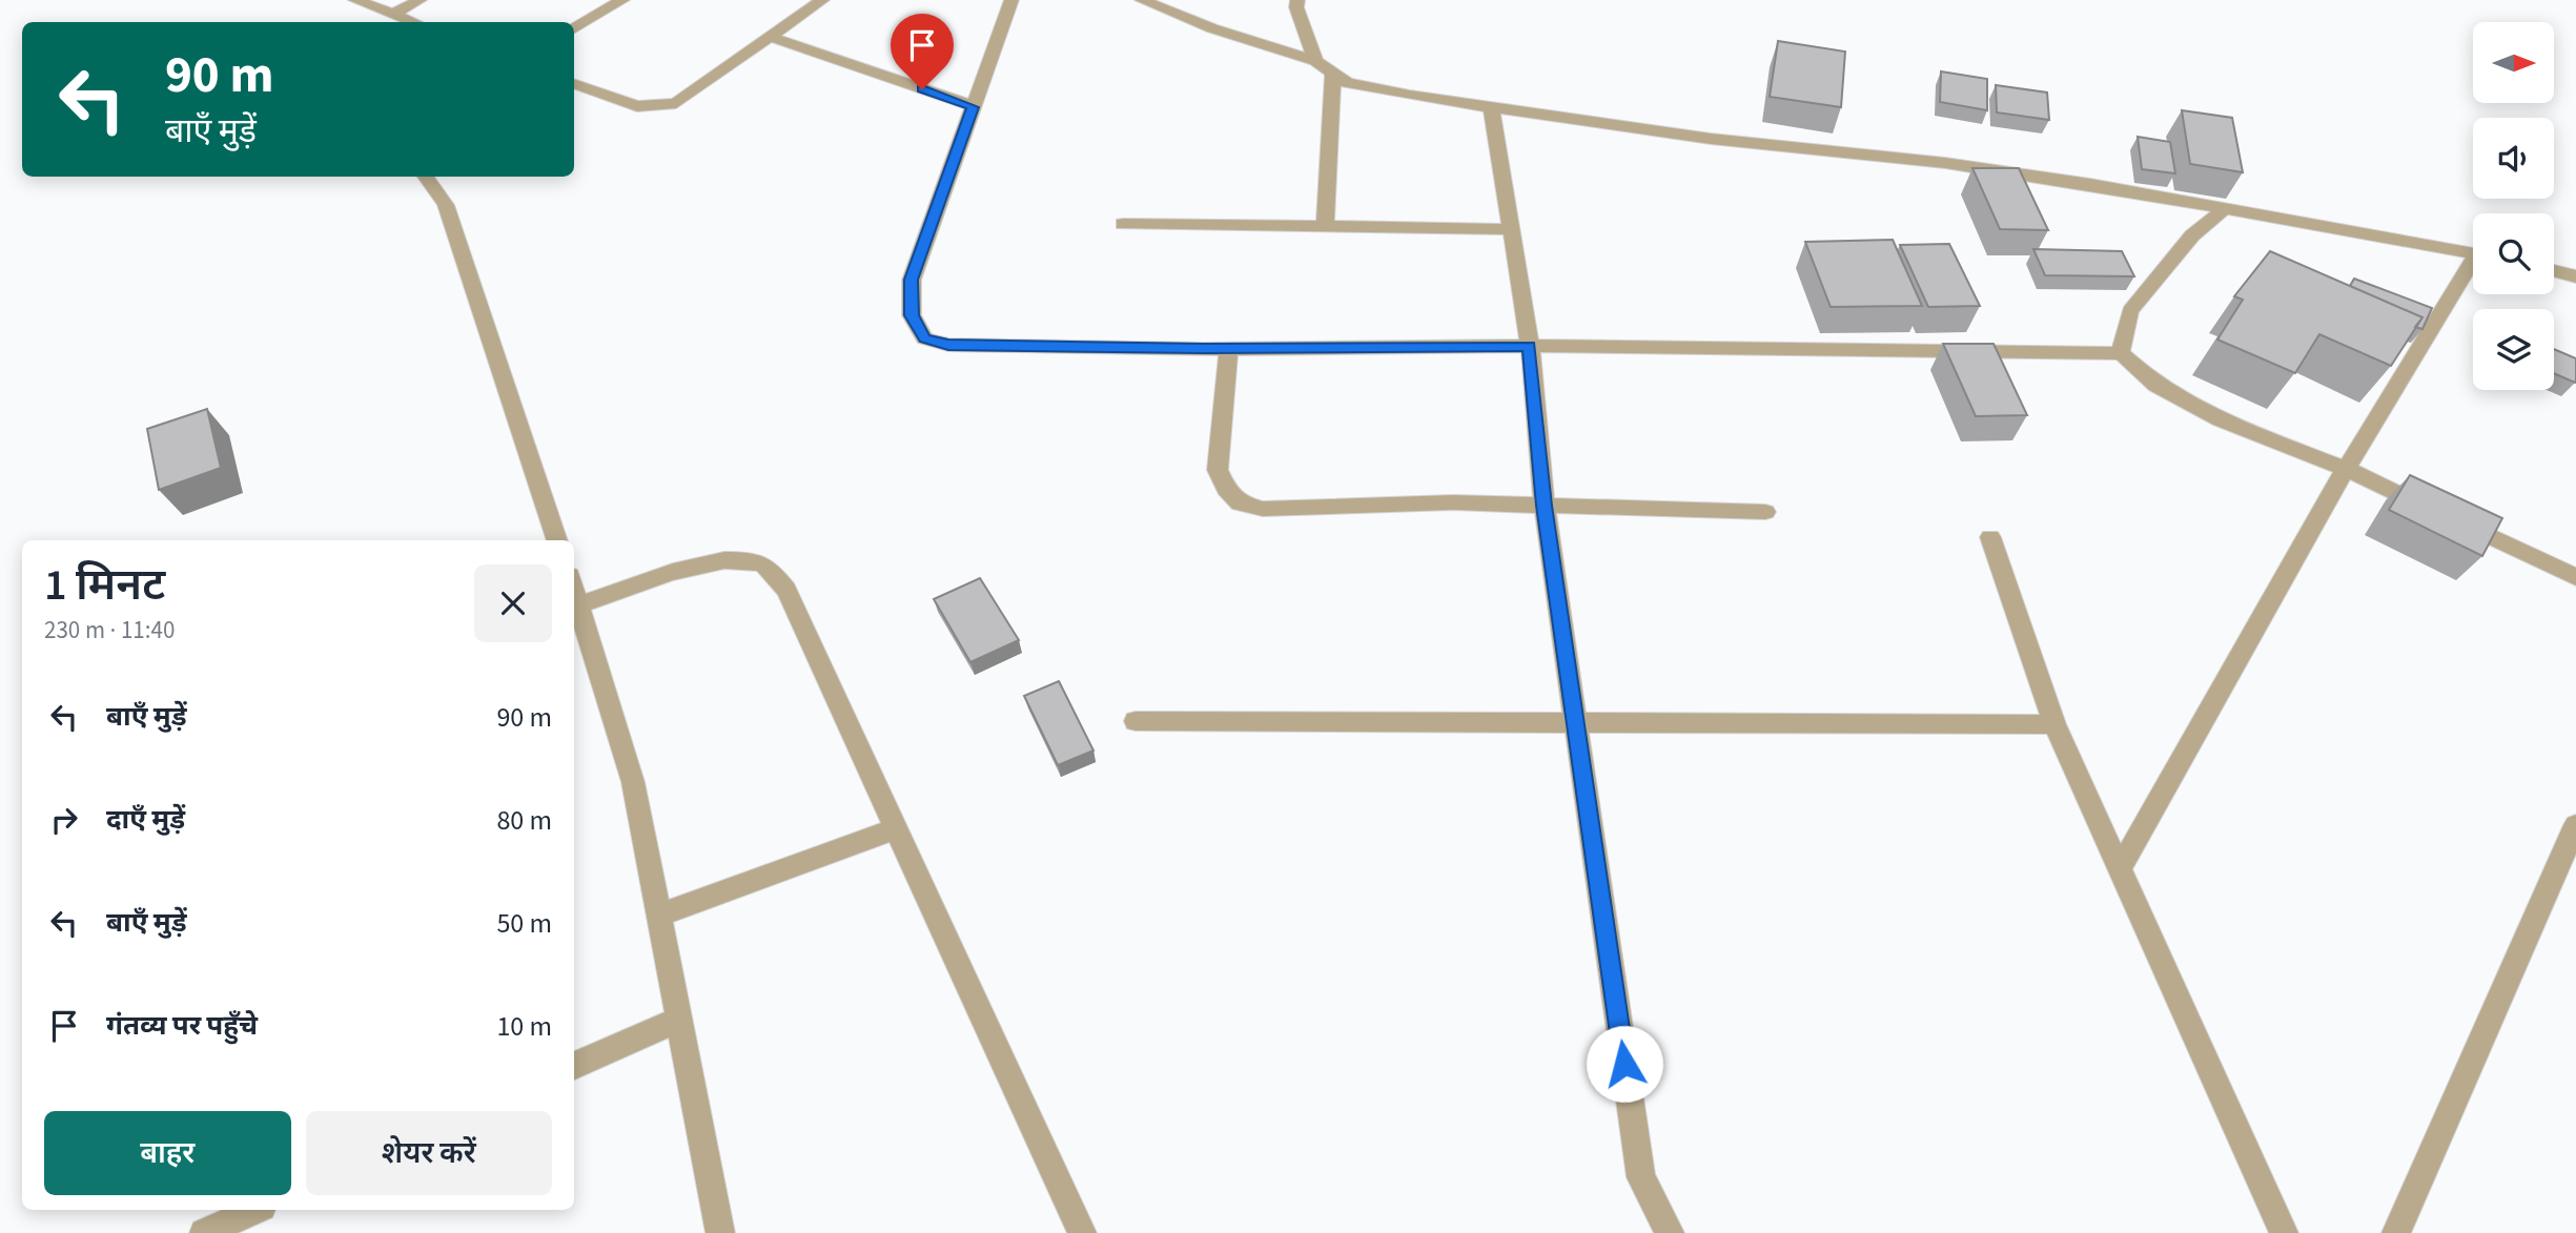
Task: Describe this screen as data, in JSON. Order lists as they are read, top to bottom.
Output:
{
  "north": "right",
  "page": {
    "turn": ["90 m", "बाएँ मुड़ें"],
    "heading": ["1 मिनट", "230 m · 11:40"],
    "list": [
      {
        "name": "बाएँ मुड़ें",
        "value": "90 m"
      },
      {
        "name": "दाएँ मुड़ें",
        "value": "80 m"
      },
      {
        "name": "बाएँ मुड़ें",
        "value": "50 m"
      },
      {
        "name": "गंतव्य पर पहुँचे",
        "value": "10 m"
      }
    ],
    "buttons": ["बाहर", "शेयर करें"]
  }
}
